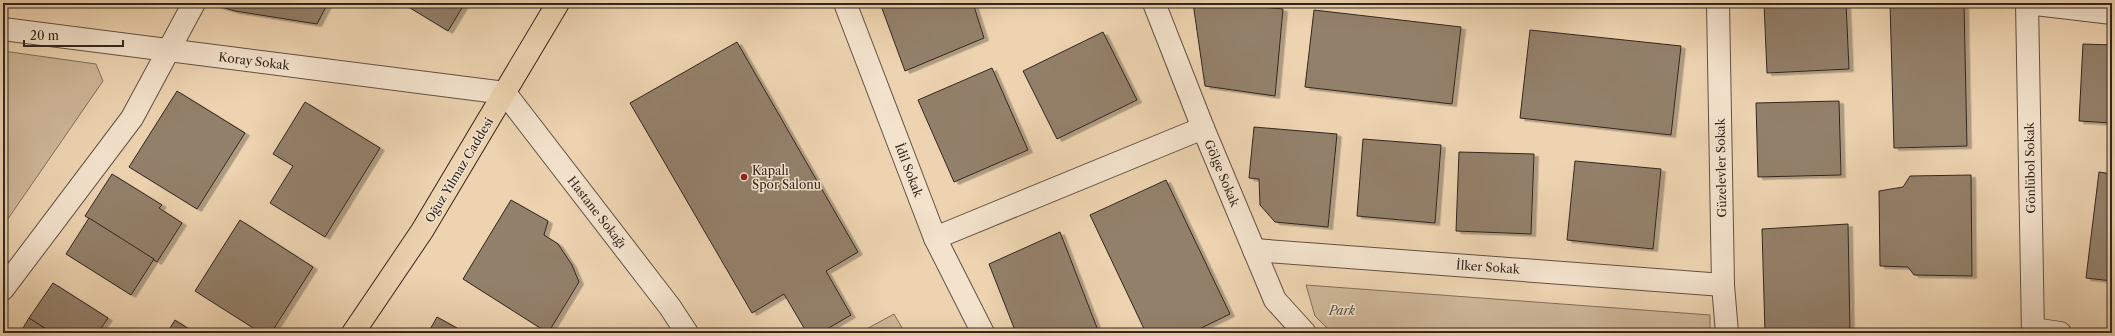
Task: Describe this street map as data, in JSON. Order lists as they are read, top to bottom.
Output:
{
  "streets": {
    "main road": ["Oğuz Yılmaz Caddesi"],
    "street": [
      "Koray Sokak",
      "Güzelevler Sokak",
      "Gönlübol Sokak",
      "İdil Sokak",
      "Gölge Sokak",
      "Hastane Sokağı",
      "İlker Sokak"
    ]
  },
  "crossings": [
    ["Koray Sokak", "Oğuz Yılmaz Caddesi"],
    ["Koray Sokak", "Hastane Sokağı"],
    ["Güzelevler Sokak", "İlker Sokak"],
    ["Oğuz Yılmaz Caddesi", "Hastane Sokağı"],
    ["Gölge Sokak", "İlker Sokak"]
  ],
  "parks": ["Park"],
  "places": ["Kapalı Spor Salonu"],
  "scale_bar": "20 m"
}
